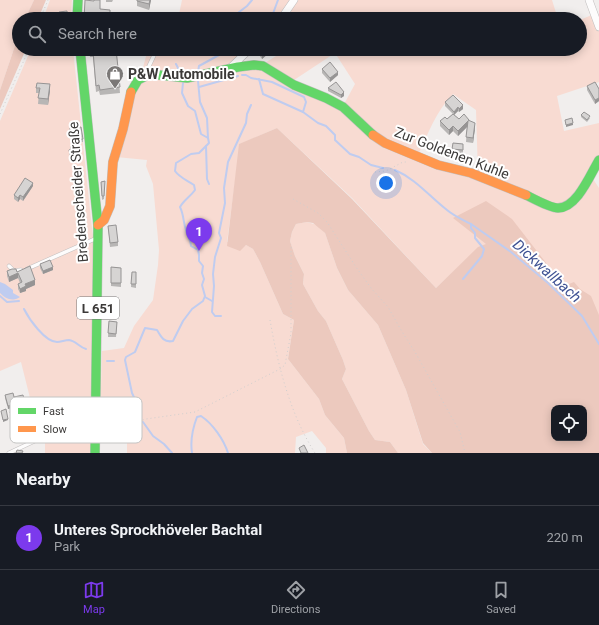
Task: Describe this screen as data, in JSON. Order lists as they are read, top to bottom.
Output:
{
  "streets": {
    "street": ["Zur Goldenen Kuhle", "Bredenscheider Straße", "L 651"]
  },
  "water": ["Dickwallbach"],
  "places": {
    "shop": ["P&W Automobile"]
  },
  "legend": ["Fast", "Slow"],
  "page": {
    "search": "Search here",
    "pins": "1",
    "heading": "Nearby",
    "list": [
      {
        "mark": "1",
        "name": "Unteres Sprockhöveler Bachtal",
        "note": "Park",
        "value": "220 m"
      }
    ],
    "nav": ["Map", "Directions", "Saved"]
  }
}
